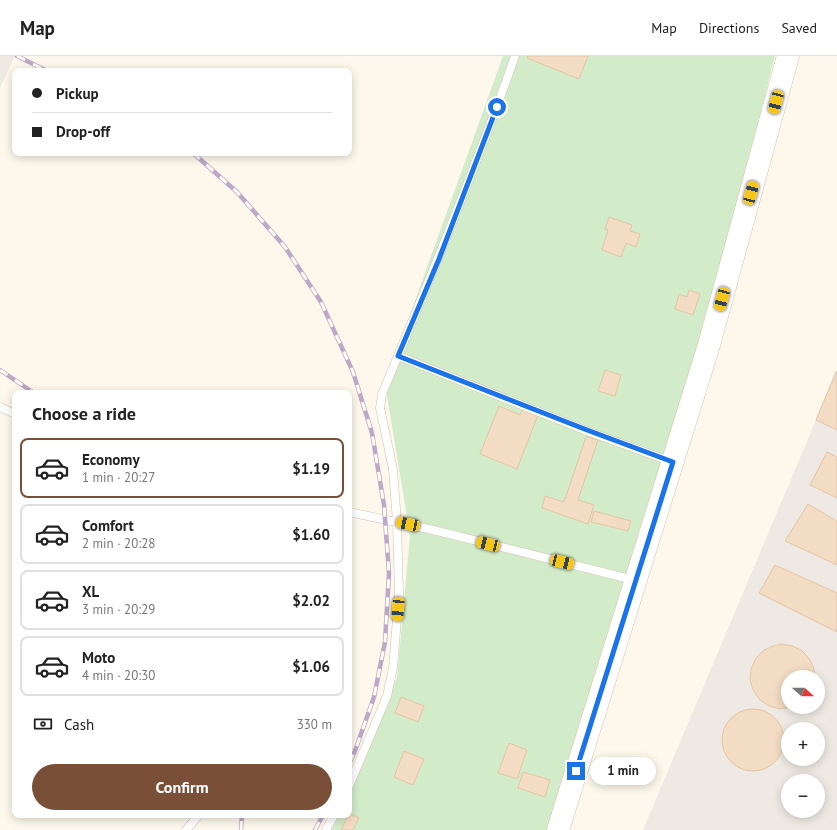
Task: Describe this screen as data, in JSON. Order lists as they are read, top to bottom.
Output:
{
  "north": "right",
  "page": {
    "header": "Map",
    "nav": ["Map", "Directions", "Saved"],
    "banner": ["Pickup", "Drop-off"],
    "heading": "Choose a ride",
    "list": [
      {
        "name": "Economy",
        "note": "1 min · 20:27",
        "value": "$1.19"
      },
      {
        "name": "Comfort",
        "note": "2 min · 20:28",
        "value": "$1.60"
      },
      {
        "name": "XL",
        "note": "3 min · 20:29",
        "value": "$2.02"
      },
      {
        "name": "Moto",
        "note": "4 min · 20:30",
        "value": "$1.06"
      }
    ],
    "map_buttons": ["+", "−"],
    "pay": ["Cash", "330 m"],
    "buttons": "Confirm",
    "bubble": "1 min"
  }
}
